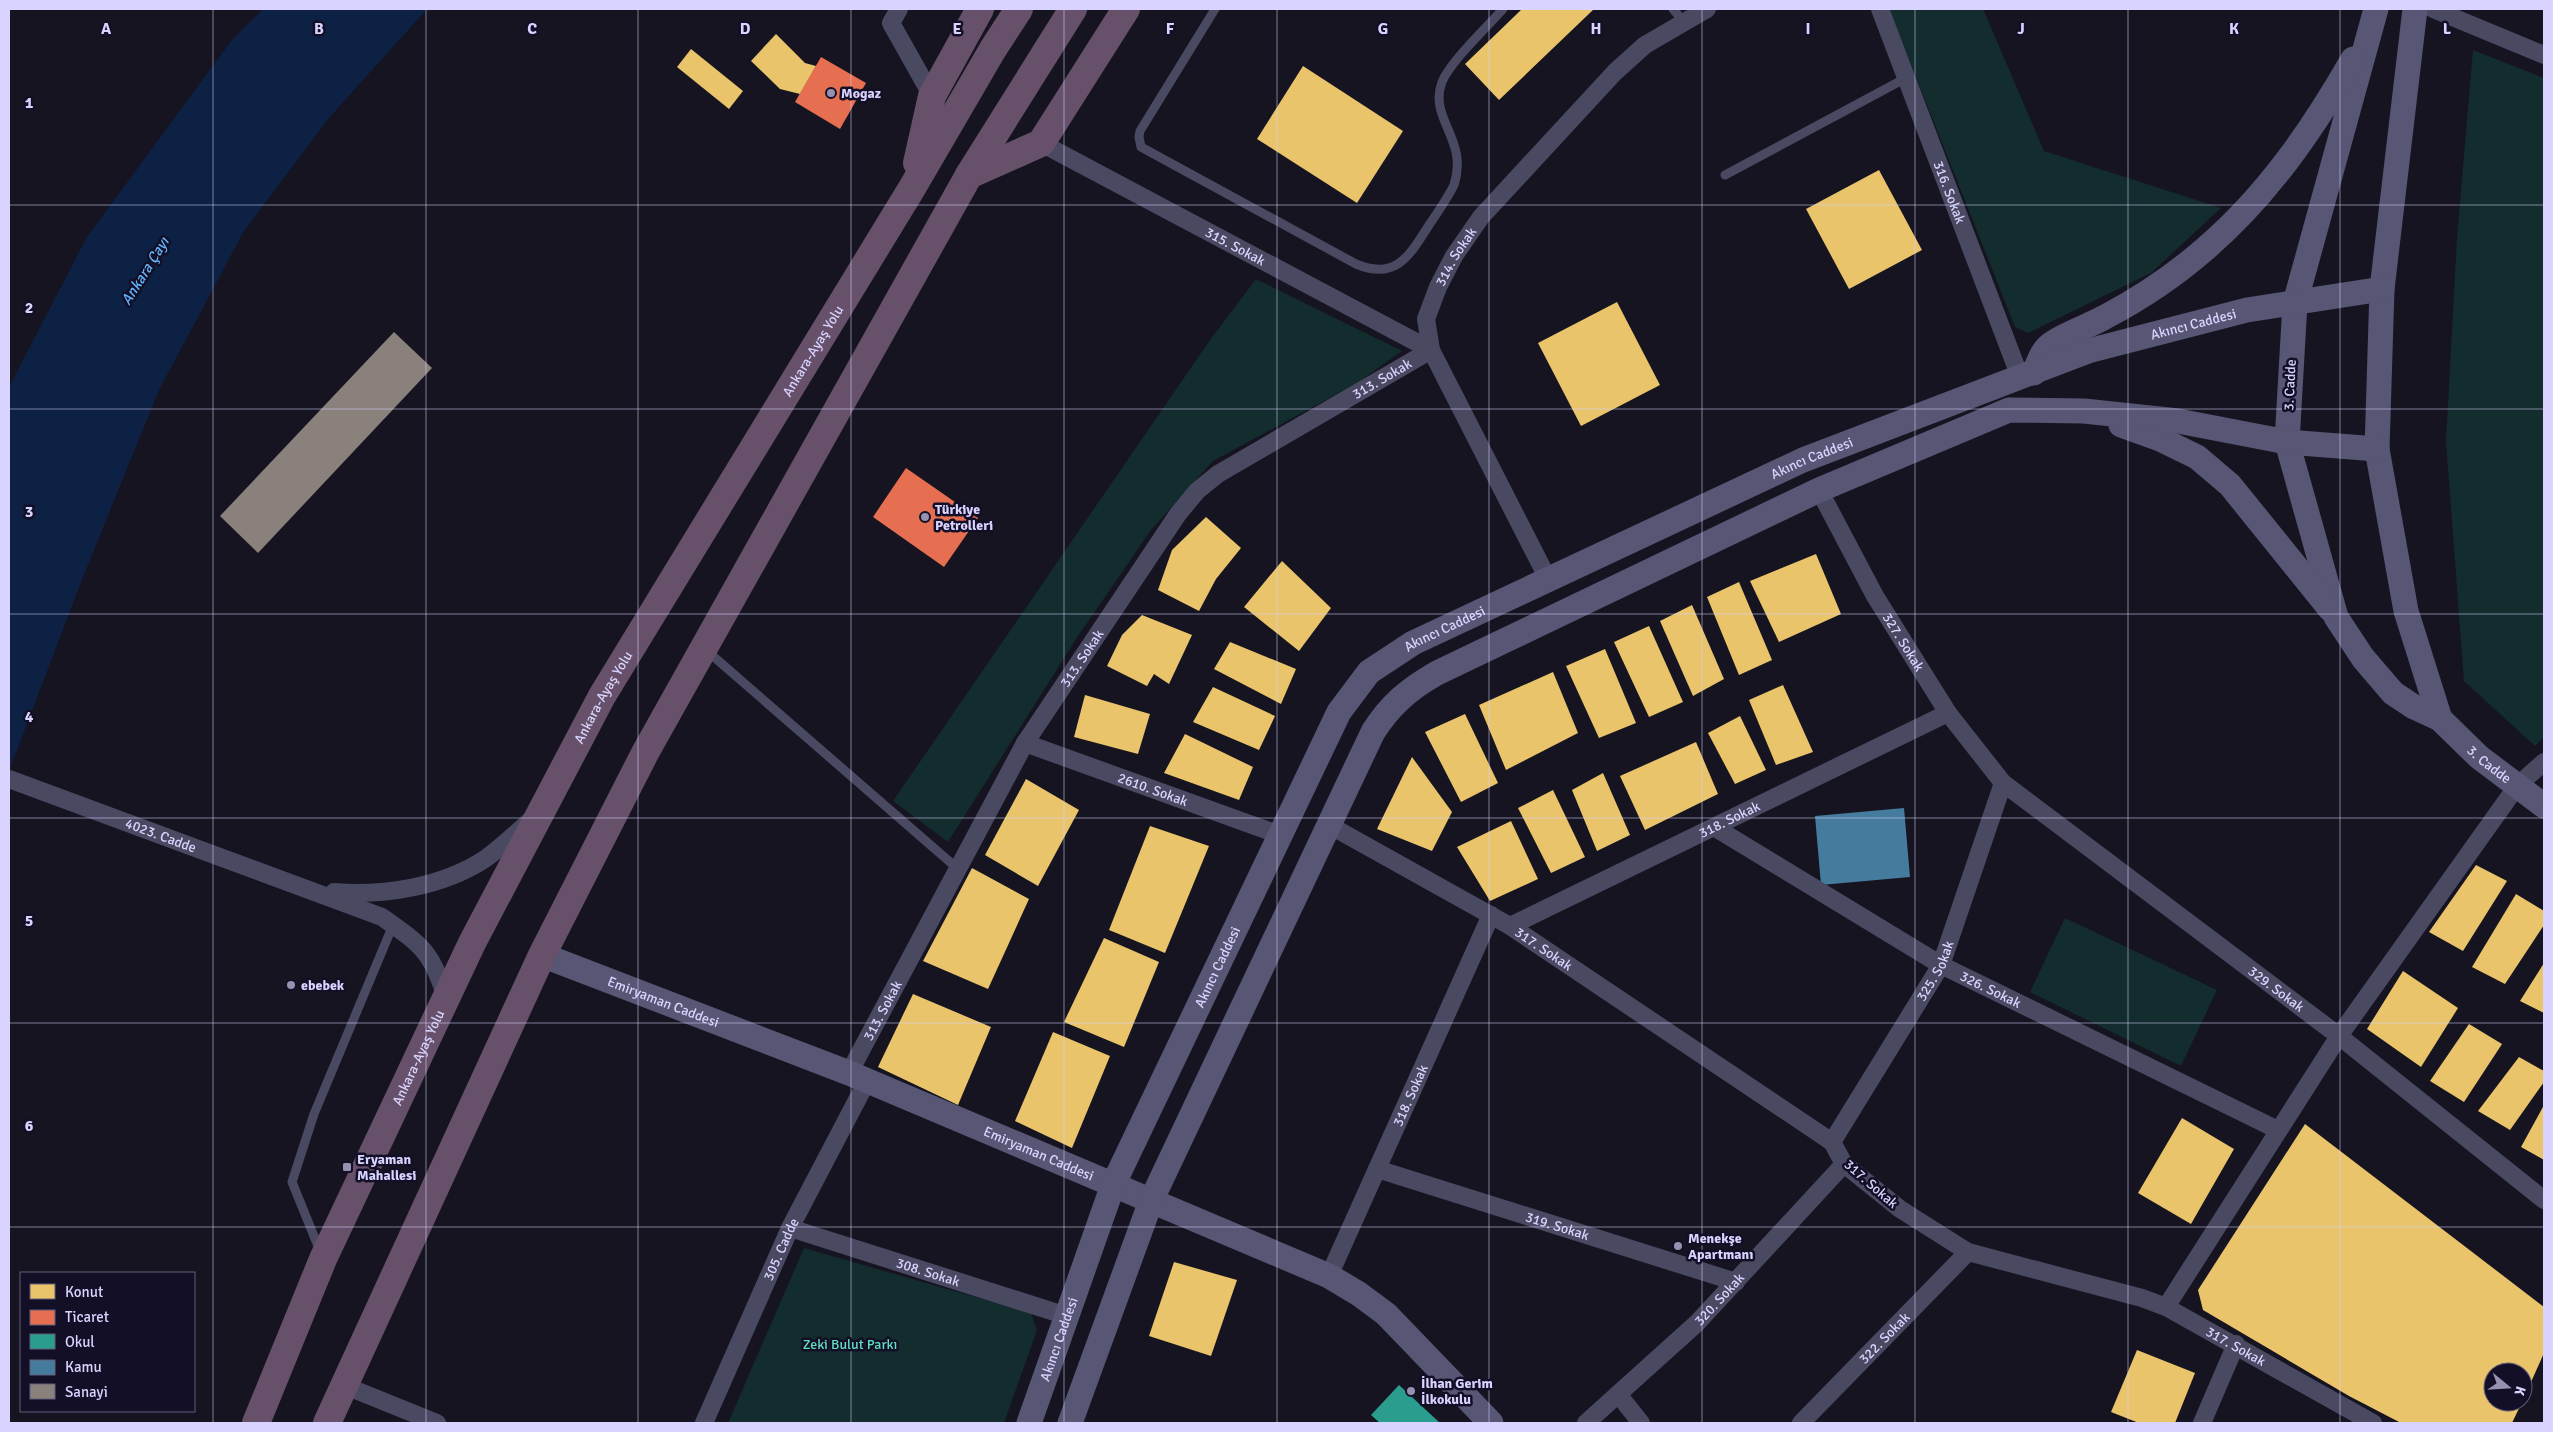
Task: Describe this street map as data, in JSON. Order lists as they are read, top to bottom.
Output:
{
  "streets": {
    "highway": ["Ankara-Ayaş Yolu"],
    "street": [
      "316. Sokak",
      "315. Sokak",
      "314. Sokak",
      "Akıncı Caddesi",
      "313. Sokak",
      "3. Cadde",
      "327. Sokak",
      "2610. Sokak",
      "318. Sokak",
      "4023. Cadde",
      "317. Sokak",
      "325. Sokak",
      "326. Sokak",
      "329. Sokak",
      "Emiryaman Caddesi",
      "319. Sokak",
      "305. Cadde",
      "308. Sokak",
      "320. Sokak",
      "322. Sokak"
    ]
  },
  "crossings": [
    ["316. Sokak", "Akıncı Caddesi"],
    ["315. Sokak", "314. Sokak"],
    ["315. Sokak", "313. Sokak"],
    ["314. Sokak", "Akıncı Caddesi"],
    ["314. Sokak", "313. Sokak"],
    ["Akıncı Caddesi", "3. Cadde"],
    ["Akıncı Caddesi", "2610. Sokak"],
    ["Akıncı Caddesi", "Emiryaman Caddesi"],
    ["Akıncı Caddesi", "308. Sokak"],
    ["Ankara-Ayaş Yolu", "4023. Cadde"],
    ["313. Sokak", "2610. Sokak"],
    ["313. Sokak", "Emiryaman Caddesi"],
    ["313. Sokak", "305. Cadde"],
    ["327. Sokak", "318. Sokak"],
    ["327. Sokak", "325. Sokak"],
    ["327. Sokak", "329. Sokak"],
    ["318. Sokak", "317. Sokak"],
    ["318. Sokak", "326. Sokak"],
    ["318. Sokak", "Emiryaman Caddesi"],
    ["318. Sokak", "319. Sokak"],
    ["317. Sokak", "325. Sokak"],
    ["317. Sokak", "320. Sokak"],
    ["317. Sokak", "322. Sokak"],
    ["325. Sokak", "326. Sokak"],
    ["325. Sokak", "329. Sokak"],
    ["Emiryaman Caddesi", "305. Cadde"],
    ["319. Sokak", "320. Sokak"],
    ["305. Cadde", "308. Sokak"]
  ],
  "water": ["Ankara Çayı"],
  "parks": ["Zeki Bulut Parkı"],
  "places": {
    "other": [
      "Mogaz",
      "Türkiye Petrolleri",
      "ebebek",
      "Menekşe Apartmanı",
      "İlhan Gerim İlkokulu"
    ],
    "transit": ["Eryaman Mahallesi"]
  },
  "legend": [
    "Konut",
    "Ticaret",
    "Okul",
    "Kamu",
    "Sanayi"
  ],
  "north": "right",
  "grid": {
    "columns": [
      "A",
      "B",
      "C",
      "D",
      "E",
      "F",
      "G",
      "H",
      "I",
      "J",
      "K",
      "L"
    ],
    "rows": [
      "1",
      "2",
      "3",
      "4",
      "5",
      "6"
    ]
  }
}
